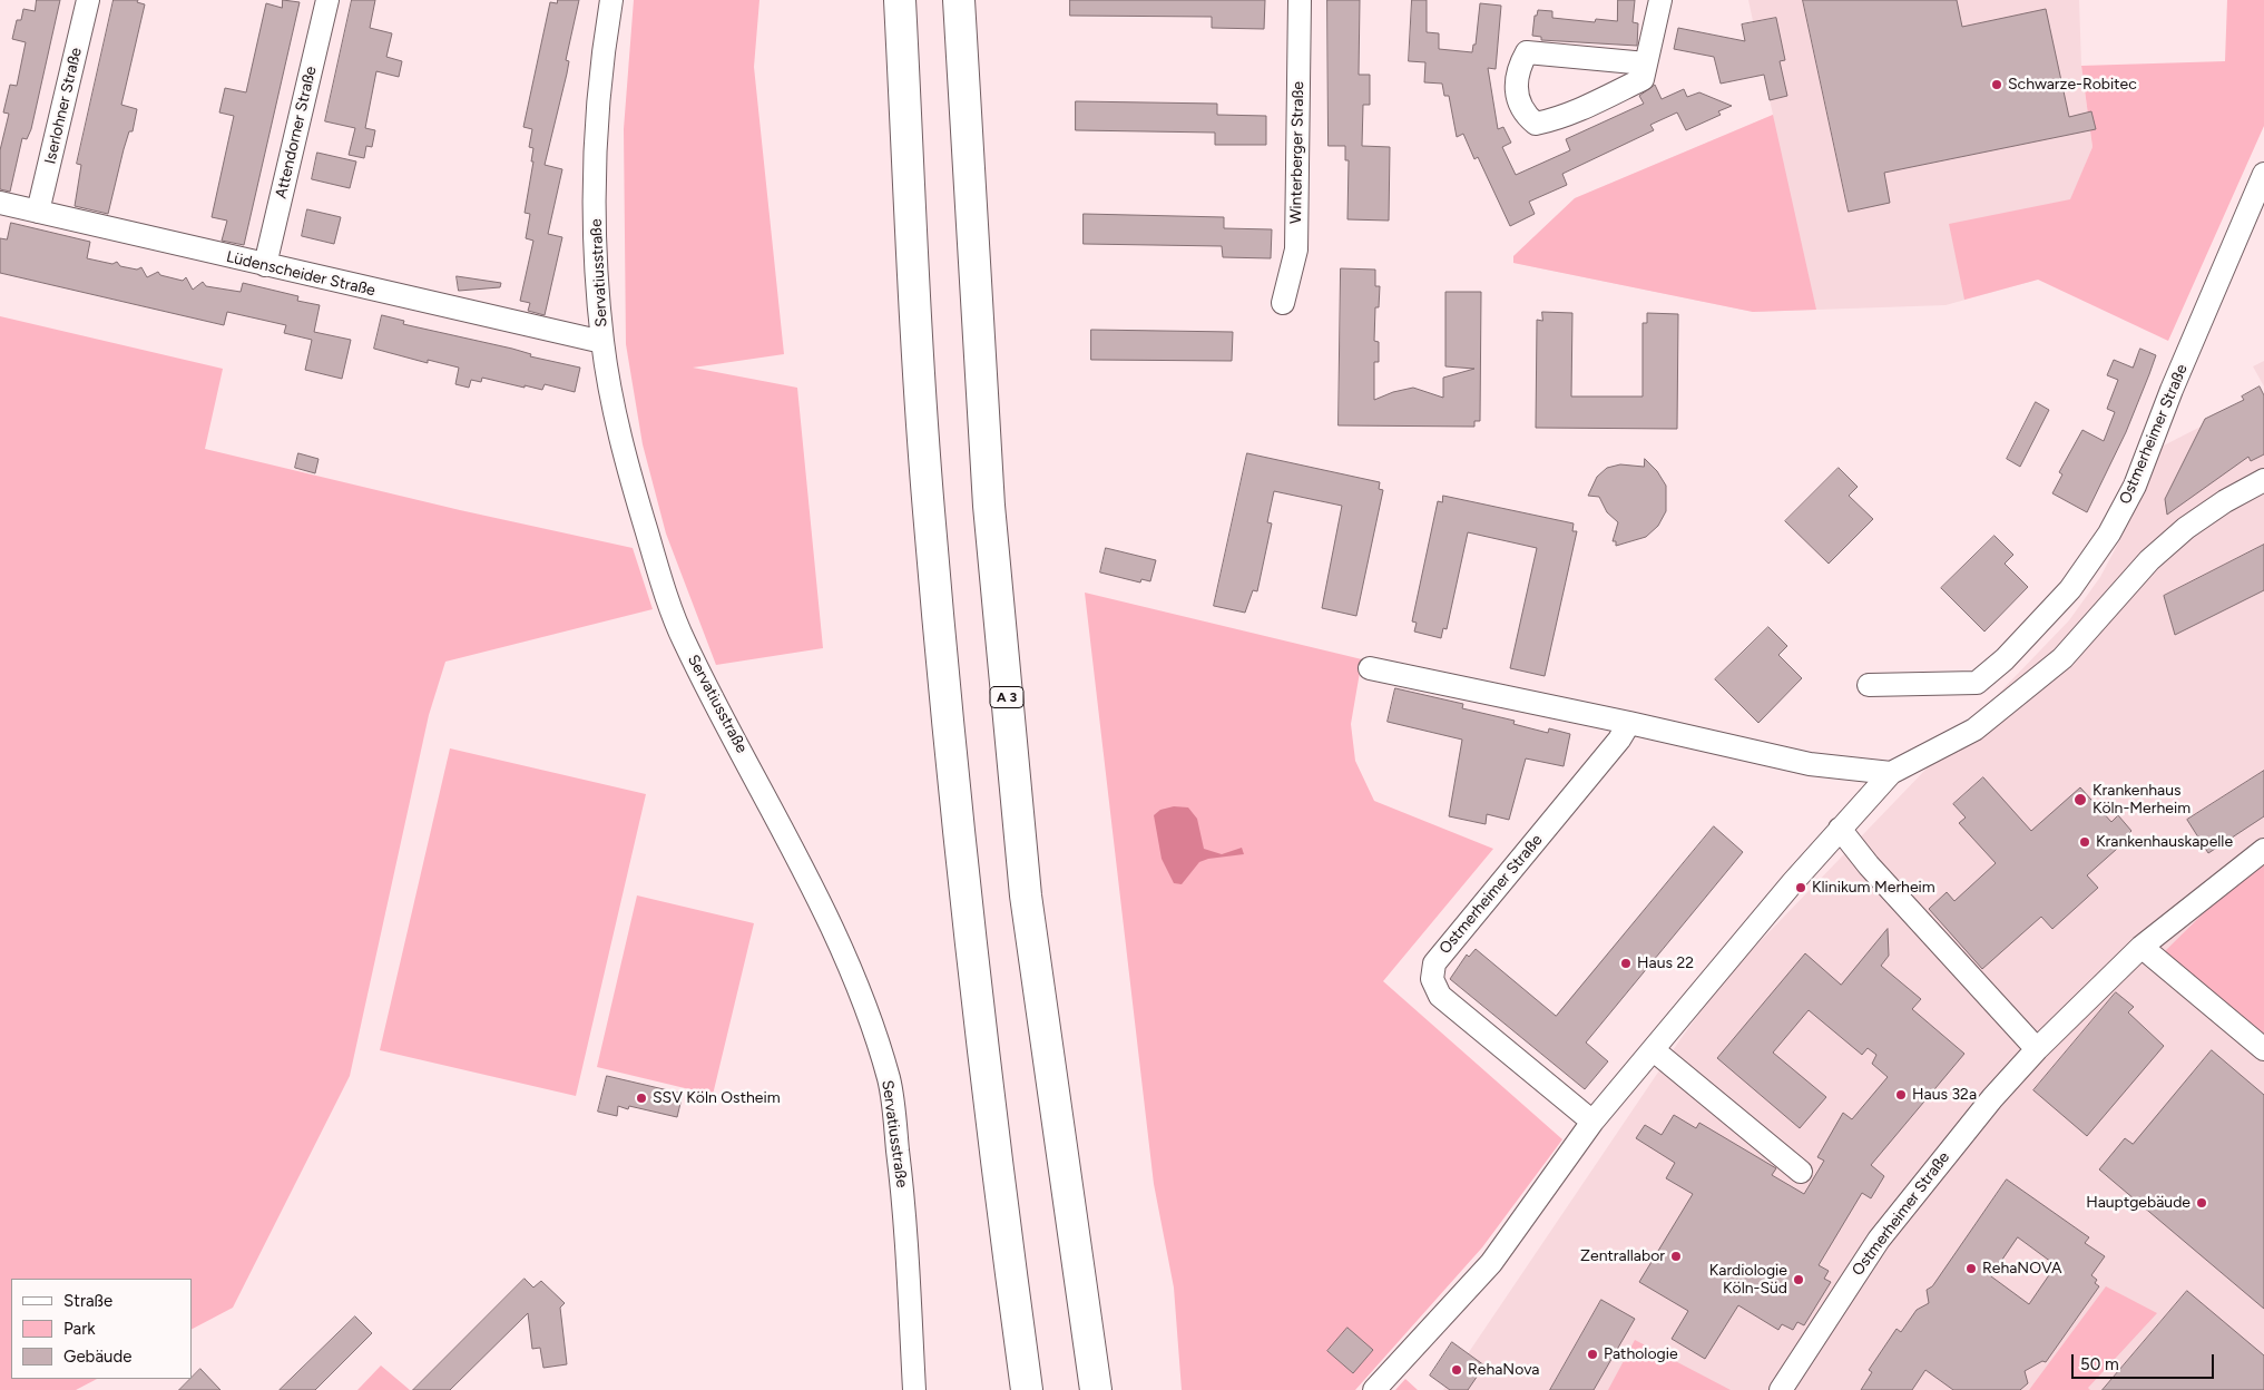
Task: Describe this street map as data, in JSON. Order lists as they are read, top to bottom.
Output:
{
  "streets": {
    "highway": ["A 3"],
    "street": [
      "Iserlohner Straße",
      "Attendorner Straße",
      "Winterberger Straße",
      "Servatiusstraße",
      "Lüdenscheider Straße",
      "Ostmerheimer Straße"
    ]
  },
  "crossings": [
    ["Iserlohner Straße", "Lüdenscheider Straße"],
    ["Attendorner Straße", "Lüdenscheider Straße"],
    ["Servatiusstraße", "Lüdenscheider Straße"]
  ],
  "places": [
    "Schwarze-Robitec",
    "Krankenhaus Köln-Merheim",
    "Krankenhauskapelle",
    "Klinikum Merheim",
    "Haus 22",
    "Haus 32a",
    "SSV Köln Ostheim",
    "Hauptgebäude",
    "Zentrallabor",
    "RehaNOVA",
    "Kardiologie Köln-Süd",
    "Pathologie",
    "RehaNova"
  ],
  "legend": ["Straße", "Park", "Gebäude"],
  "scale_bar": "50 m"
}
